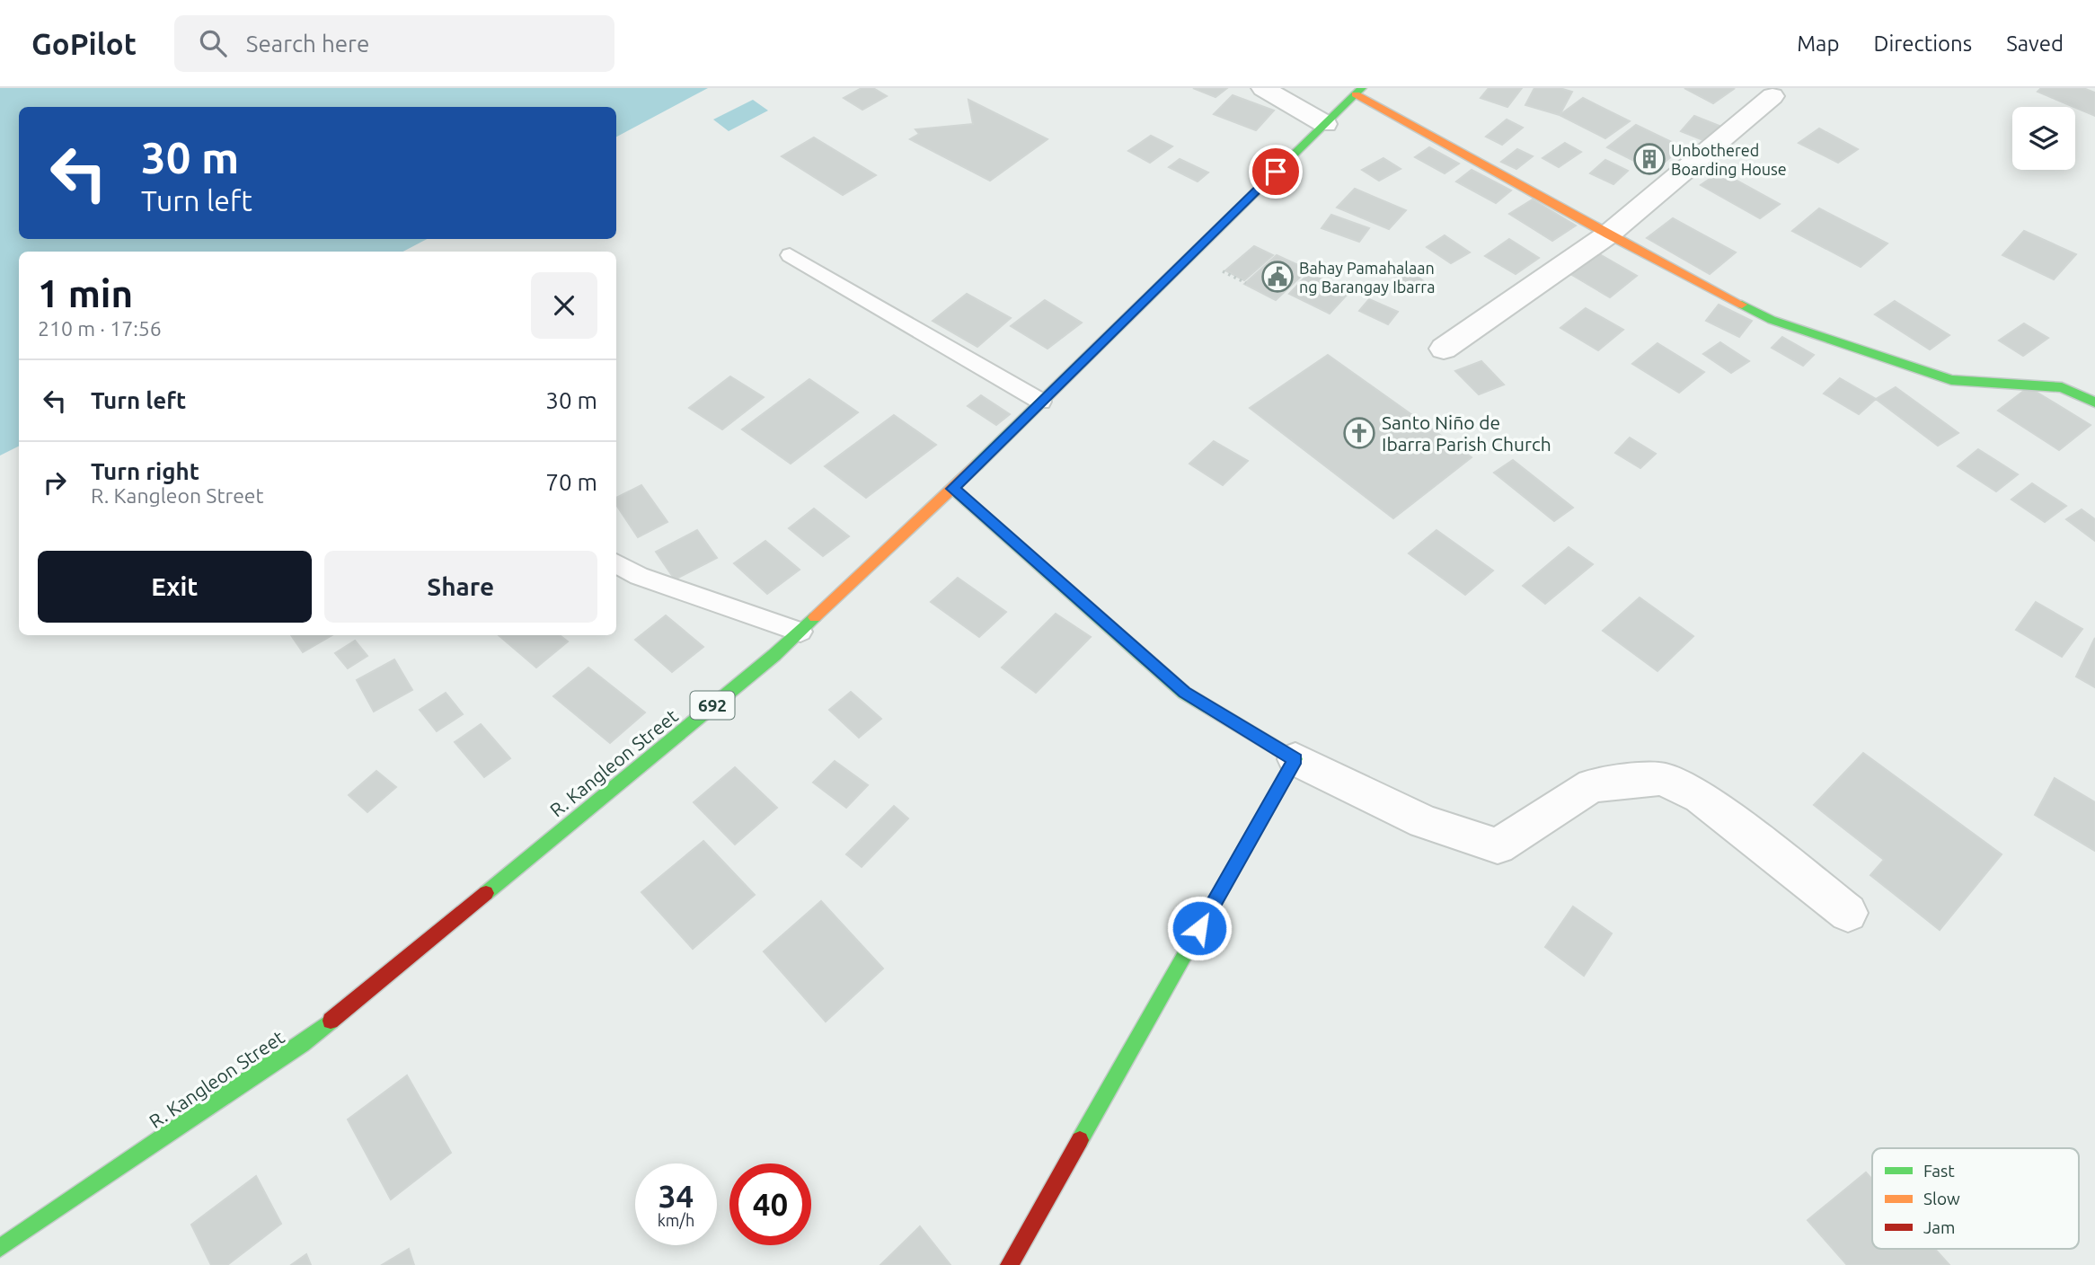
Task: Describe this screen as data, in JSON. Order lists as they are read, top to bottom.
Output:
{
  "streets": {
    "street": ["692", "R. Kangleon Street"]
  },
  "places": {
    "building": ["Unbothered Boarding House"],
    "public building": ["Bahay Pamahalaan ng Barangay Ibarra"],
    "church": ["Santo Niño de Ibarra Parish Church"]
  },
  "legend": ["Fast", "Slow", "Jam"],
  "page": {
    "header": "GoPilot",
    "search": "Search here",
    "nav": ["Map", "Directions", "Saved"],
    "turn": ["30 m", "Turn left"],
    "heading": ["1 min", "210 m · 17:56"],
    "list": [
      {
        "name": "Turn left",
        "value": "30 m"
      },
      {
        "name": "Turn right",
        "note": "R. Kangleon Street",
        "value": "70 m"
      }
    ],
    "buttons": ["Exit", "Share"],
    "speed": "34 km/h",
    "limit": "40"
  }
}
